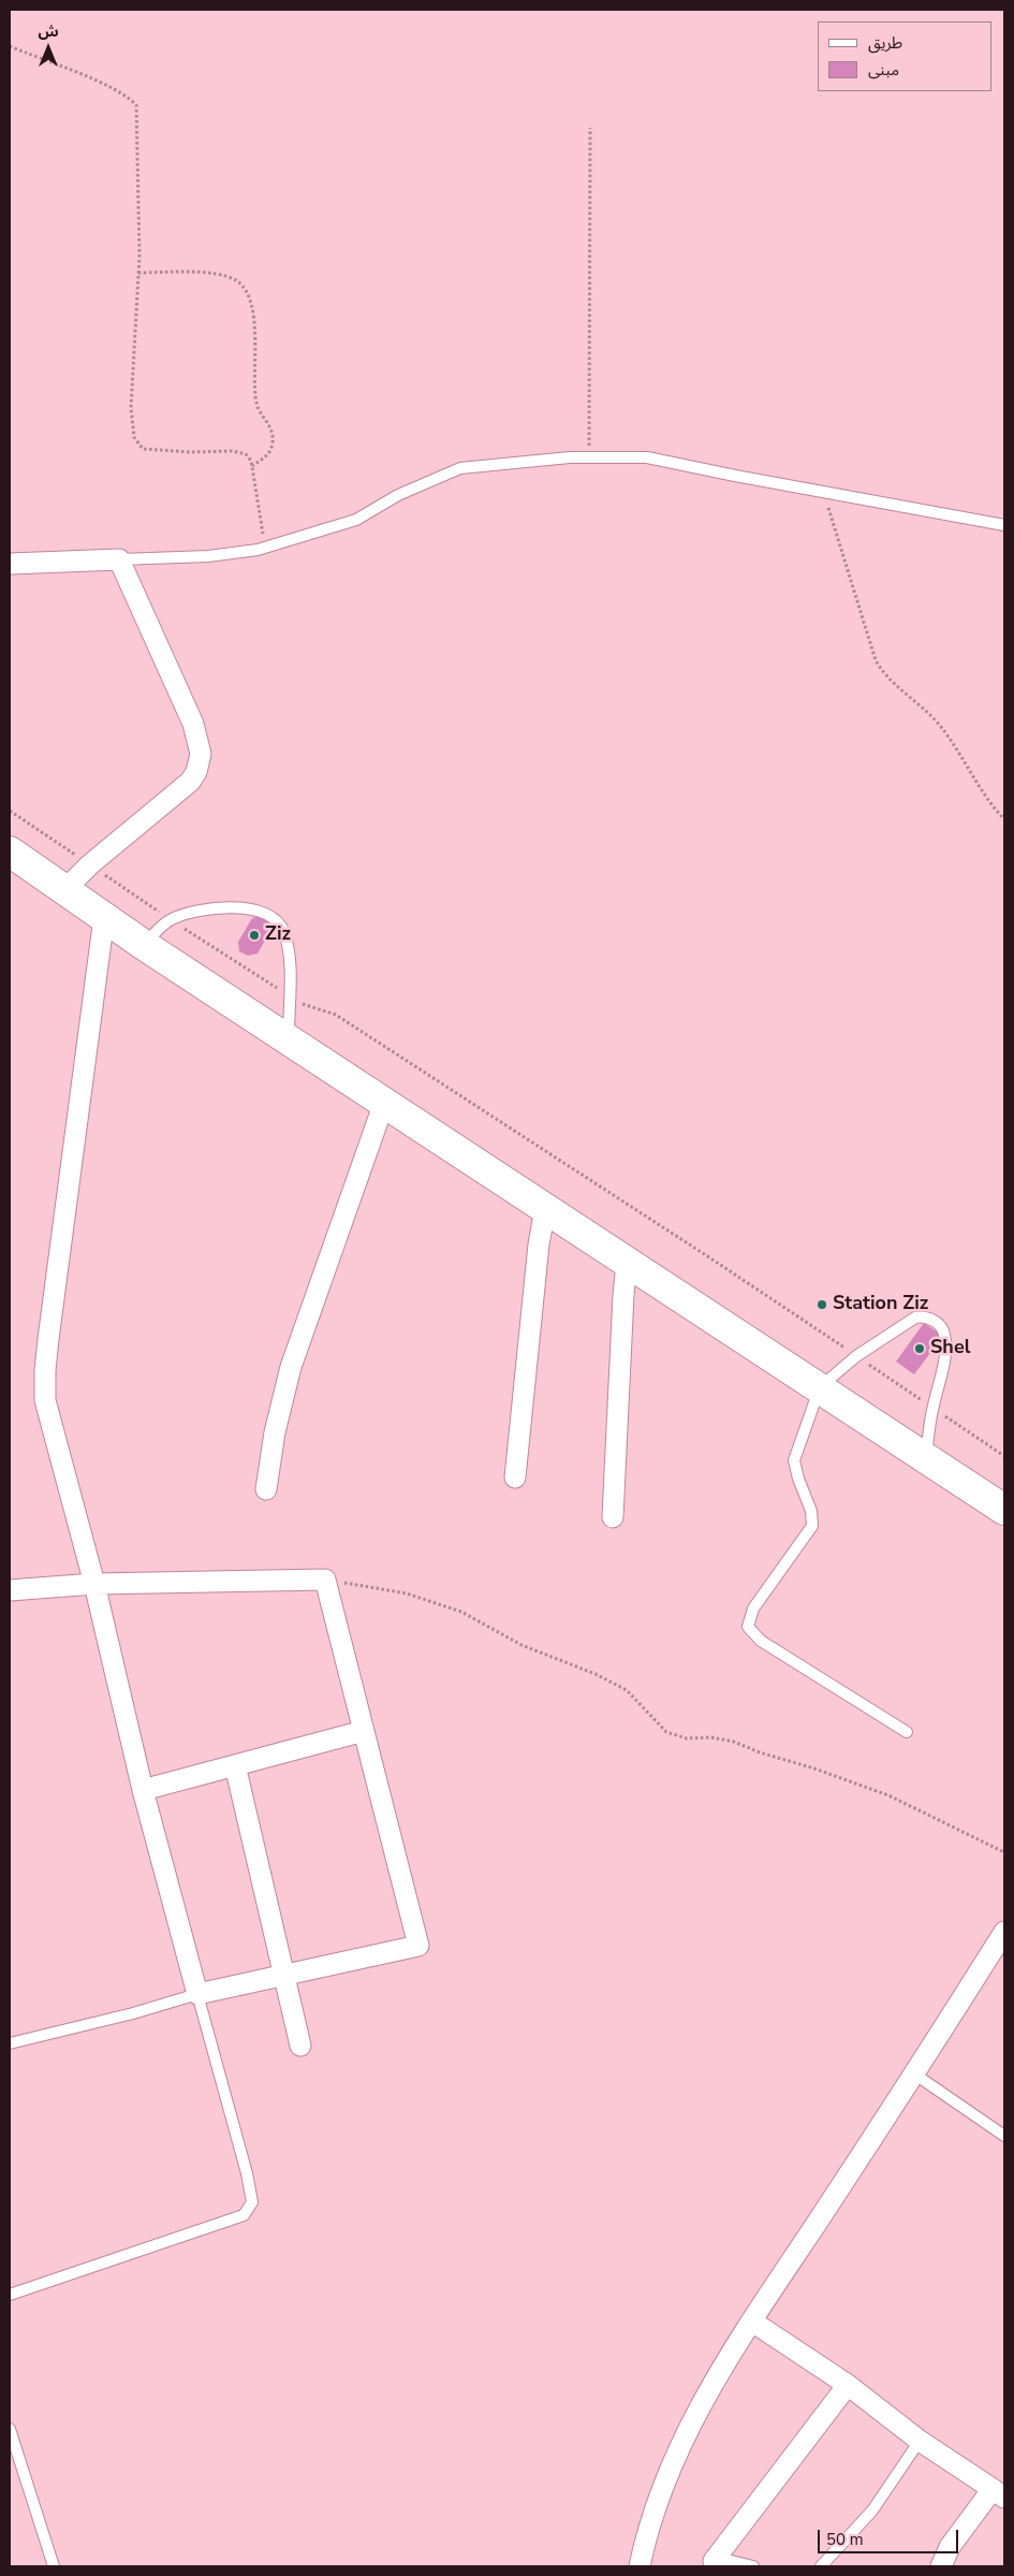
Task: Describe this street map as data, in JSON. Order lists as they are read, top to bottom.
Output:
{
  "places": ["Ziz", "Station Ziz", "Shel"],
  "legend": ["طريق", "مبنى"],
  "scale_bar": "50 m",
  "north": "top"
}
